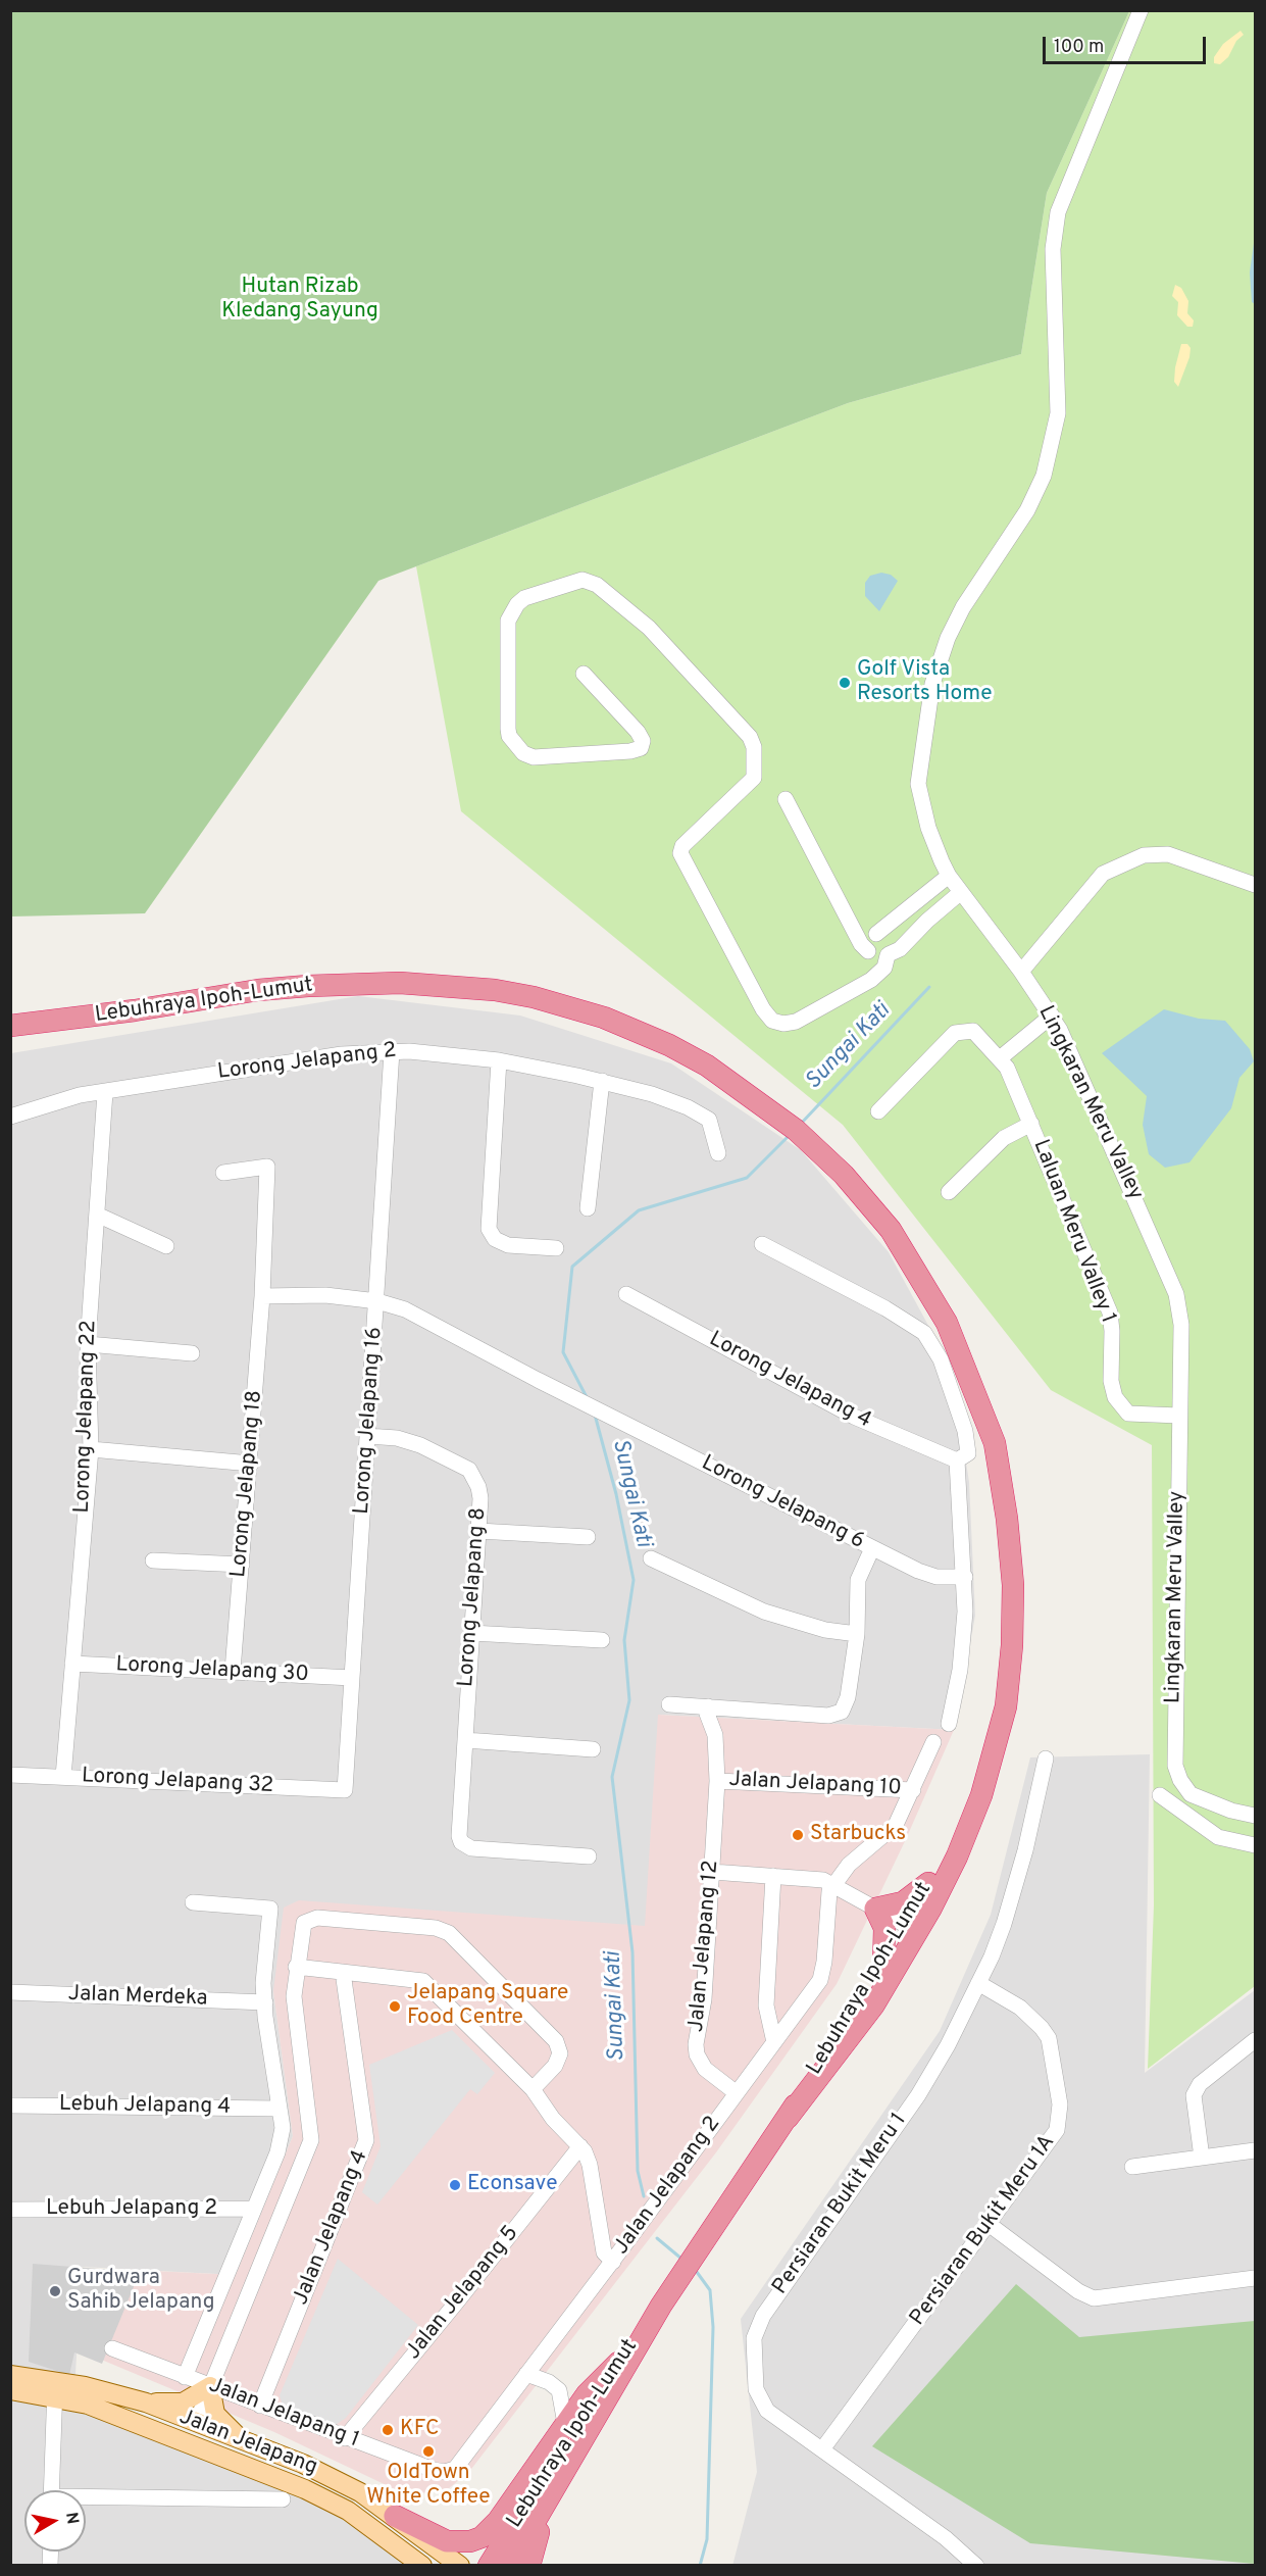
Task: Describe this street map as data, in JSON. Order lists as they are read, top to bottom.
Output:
{
  "streets": {
    "highway": ["Lebuhraya Ipoh-Lumut"],
    "main road": ["Jalan Jelapang"],
    "street": [
      "Lorong Jelapang 2",
      "Lingkaran Meru Valley",
      "Laluan Meru Valley 1",
      "Lorong Jelapang 4",
      "Lorong Jelapang 22",
      "Lorong Jelapang 16",
      "Lorong Jelapang 18",
      "Lorong Jelapang 6",
      "Lorong Jelapang 8",
      "Lorong Jelapang 30",
      "Lorong Jelapang 32",
      "Jalan Jelapang 10",
      "Jalan Jelapang 12",
      "Jalan Merdeka",
      "Lebuh Jelapang 4",
      "Jalan Jelapang 2",
      "Persiaran Bukit Meru 1",
      "Lebuh Jelapang 2",
      "Jalan Jelapang 4",
      "Persiaran Bukit Meru 1A",
      "Jalan Jelapang 5",
      "Jalan Jelapang 1"
    ]
  },
  "crossings": [
    ["Lorong Jelapang 2", "Lorong Jelapang 22"],
    ["Lorong Jelapang 2", "Lorong Jelapang 16"],
    ["Lingkaran Meru Valley", "Laluan Meru Valley 1"],
    ["Lorong Jelapang 22", "Lorong Jelapang 30"],
    ["Lorong Jelapang 22", "Lorong Jelapang 32"],
    ["Lorong Jelapang 16", "Lorong Jelapang 6"],
    ["Lorong Jelapang 16", "Lorong Jelapang 8"],
    ["Lorong Jelapang 16", "Lorong Jelapang 30"],
    ["Lorong Jelapang 16", "Lorong Jelapang 32"],
    ["Lorong Jelapang 18", "Lorong Jelapang 30"],
    ["Jalan Jelapang 10", "Jalan Jelapang 12"],
    ["Jalan Jelapang 12", "Jalan Jelapang 2"],
    ["Jalan Jelapang 2", "Jalan Jelapang 1"],
    ["Persiaran Bukit Meru 1", "Persiaran Bukit Meru 1A"],
    ["Jalan Jelapang 4", "Jalan Jelapang 1"],
    ["Jalan Jelapang 5", "Jalan Jelapang 1"]
  ],
  "water": ["Sungai Kati"],
  "parks": ["Hutan Rizab Kledang Sayung"],
  "places": [
    "Golf Vista Resorts Home",
    "Starbucks",
    "Jelapang Square Food Centre",
    "Econsave",
    "Gurdwara Sahib Jelapang",
    "KFC",
    "OldTown White Coffee"
  ],
  "scale_bar": "100 m",
  "north": "right"
}
